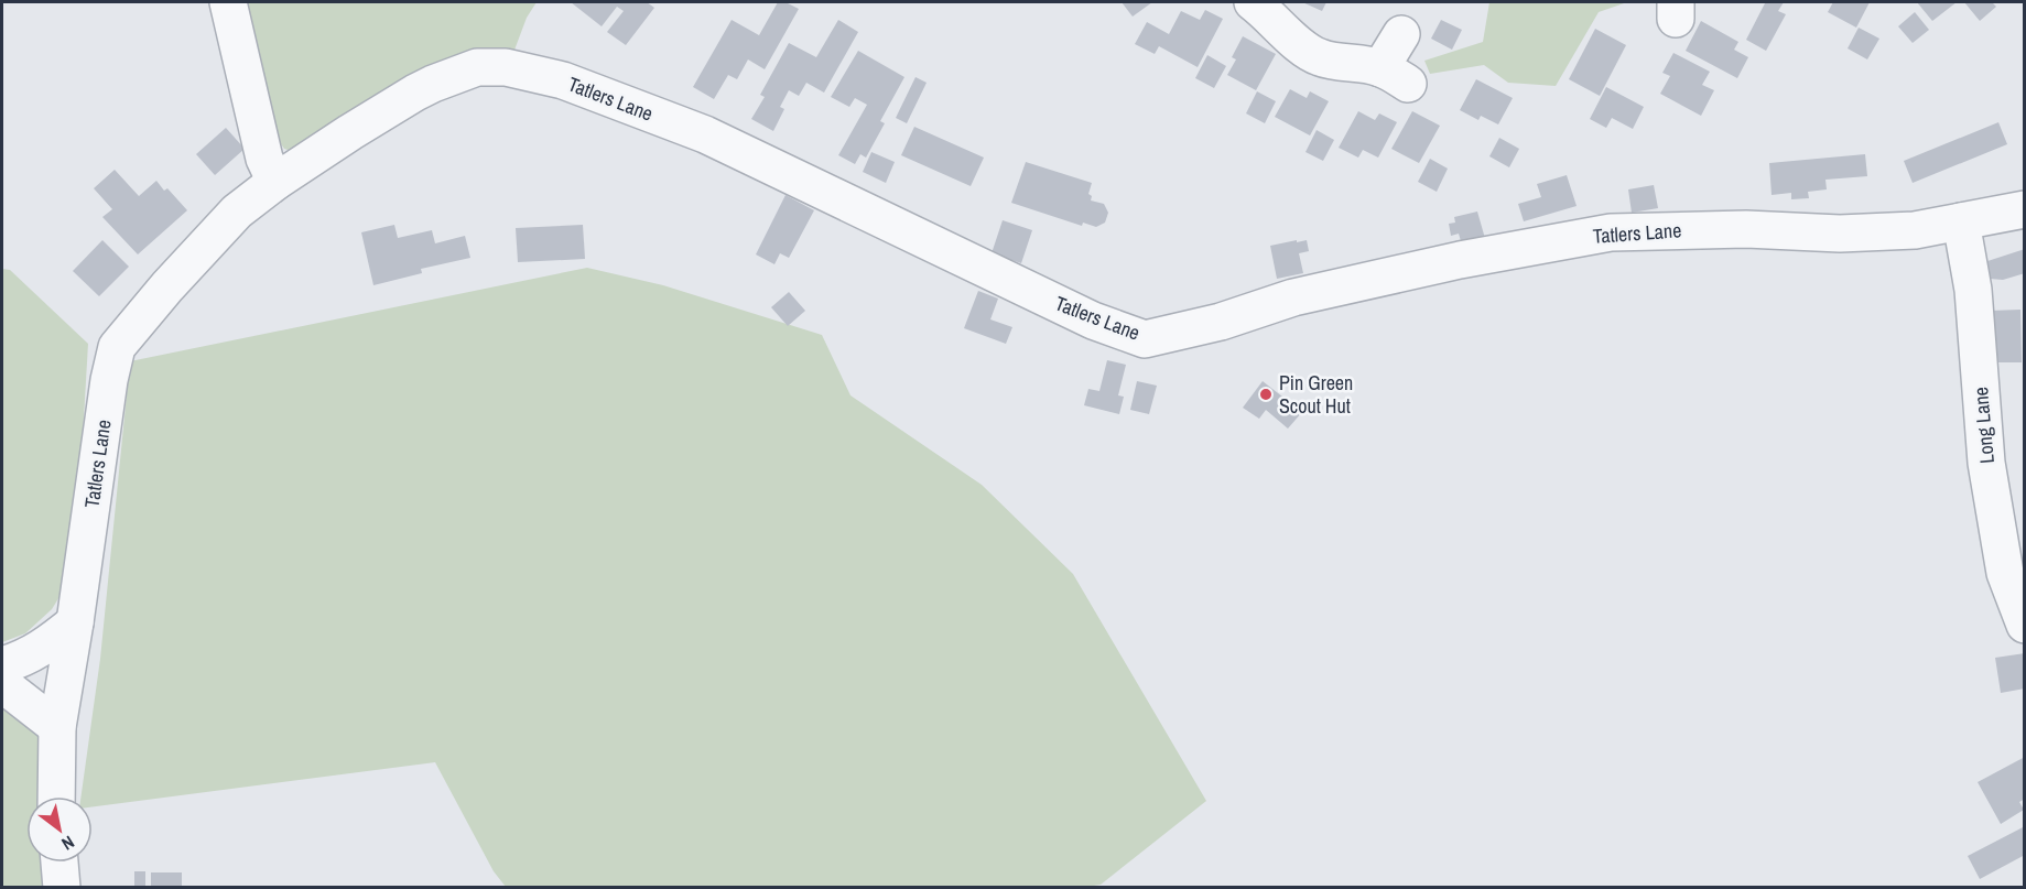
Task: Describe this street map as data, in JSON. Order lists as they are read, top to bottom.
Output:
{
  "streets": {
    "street": ["Tatlers Lane", "Long Lane"]
  },
  "crossings": [
    ["Tatlers Lane", "Long Lane"]
  ],
  "places": ["Pin Green Scout Hut"],
  "north": "bottom right"
}
